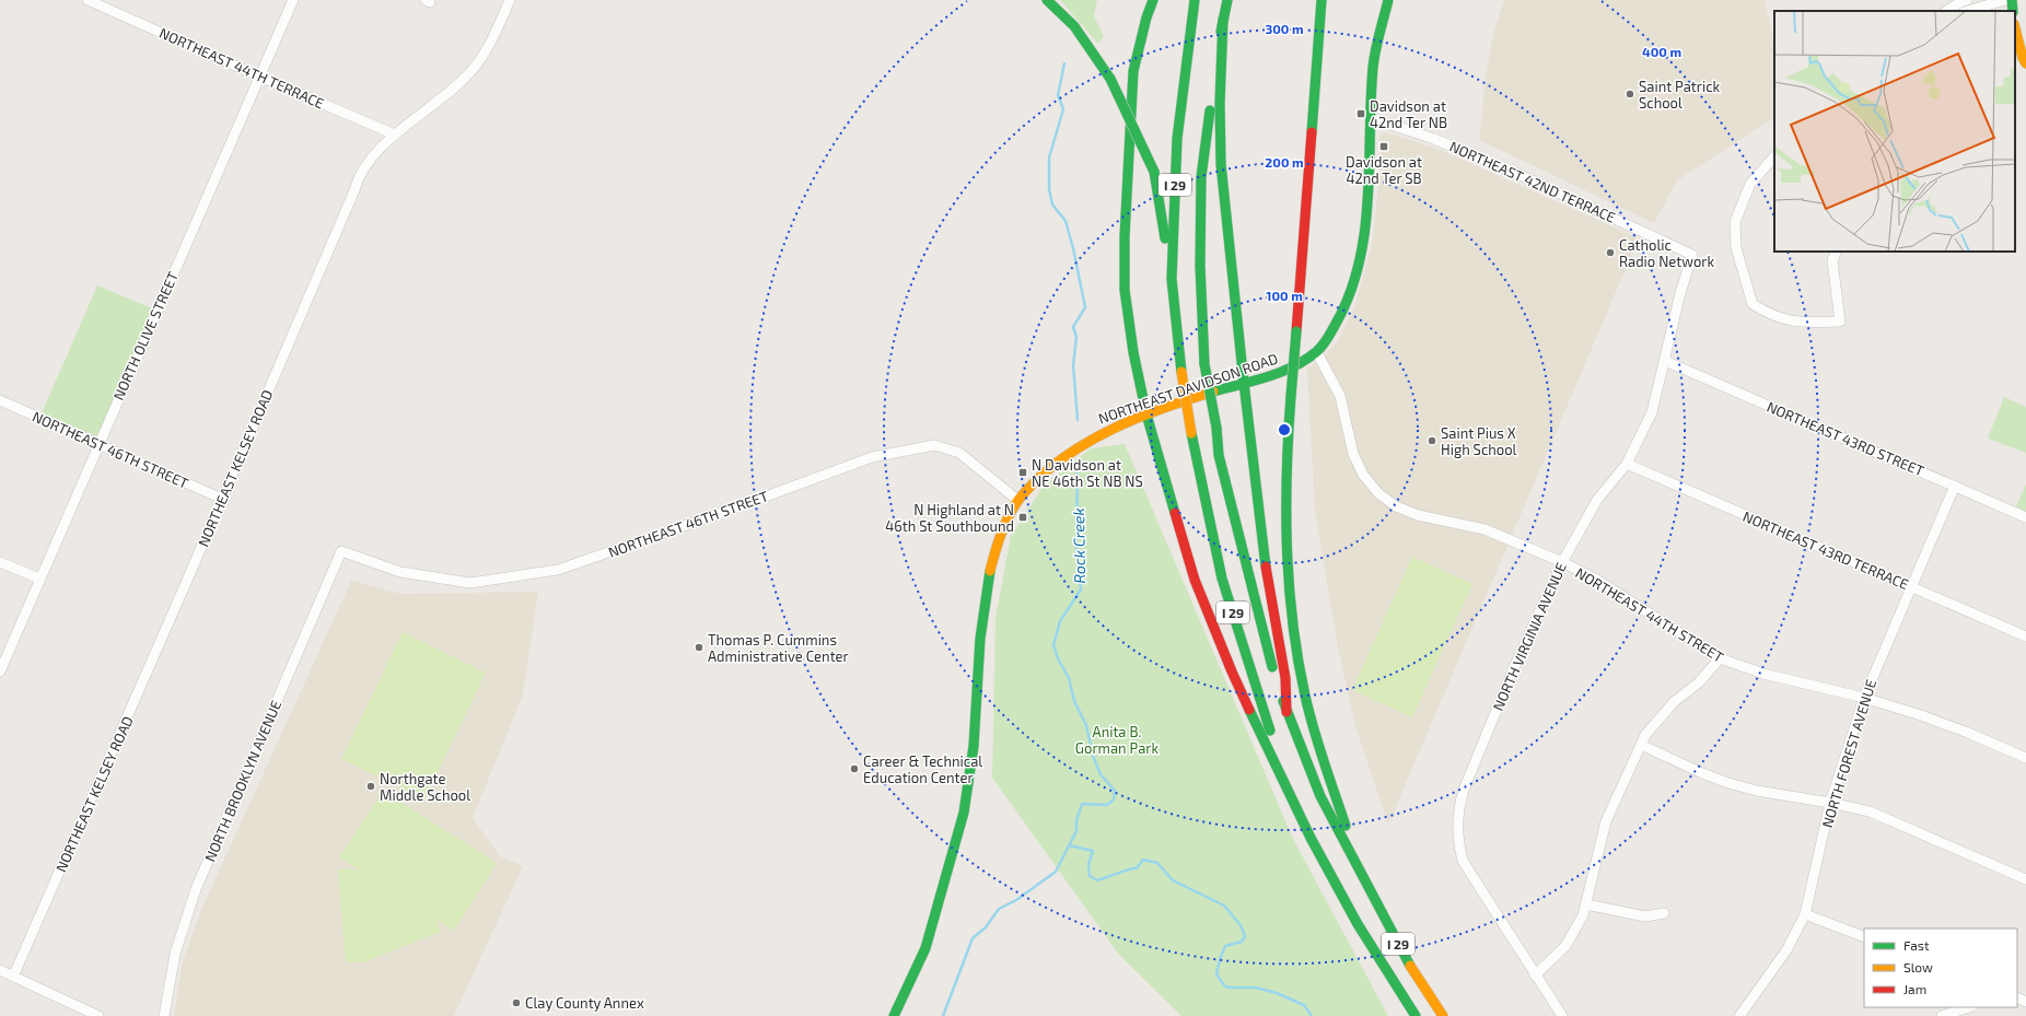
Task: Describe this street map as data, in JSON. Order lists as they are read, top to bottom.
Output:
{
  "streets": {
    "main road": ["I 29", "NORTHEAST DAVIDSON ROAD"],
    "street": [
      "NORTHEAST 44TH TERRACE",
      "NORTHEAST 42ND TERRACE",
      "NORTH OLIVE STREET",
      "NORTHEAST 43RD STREET",
      "NORTHEAST 46TH STREET",
      "NORTHEAST KELSEY ROAD",
      "NORTHEAST 43RD TERRACE",
      "NORTHEAST 44TH STREET",
      "NORTH VIRGINIA AVENUE",
      "NORTH FOREST AVENUE",
      "NORTH BROOKLYN AVENUE"
    ]
  },
  "crossings": [
    ["NORTHEAST 44TH TERRACE", "NORTH OLIVE STREET"],
    ["NORTHEAST 44TH TERRACE", "NORTHEAST KELSEY ROAD"],
    ["NORTHEAST 42ND TERRACE", "NORTHEAST DAVIDSON ROAD"],
    ["NORTHEAST 42ND TERRACE", "NORTH VIRGINIA AVENUE"],
    ["NORTH OLIVE STREET", "NORTHEAST 46TH STREET"],
    ["NORTHEAST DAVIDSON ROAD", "NORTHEAST 46TH STREET"],
    ["NORTHEAST DAVIDSON ROAD", "NORTHEAST 44TH STREET"],
    ["NORTHEAST 43RD STREET", "NORTH VIRGINIA AVENUE"],
    ["NORTHEAST 43RD STREET", "NORTH FOREST AVENUE"],
    ["NORTHEAST 46TH STREET", "NORTHEAST KELSEY ROAD"],
    ["NORTHEAST 46TH STREET", "NORTH BROOKLYN AVENUE"],
    ["NORTHEAST 43RD TERRACE", "NORTH VIRGINIA AVENUE"],
    ["NORTHEAST 43RD TERRACE", "NORTH FOREST AVENUE"],
    ["NORTHEAST 44TH STREET", "NORTH VIRGINIA AVENUE"],
    ["NORTHEAST 44TH STREET", "NORTH FOREST AVENUE"]
  ],
  "water": ["Rock Creek"],
  "parks": ["Anita B. Gorman Park"],
  "places": {
    "other": [
      "Saint Patrick School",
      "Catholic Radio Network",
      "Saint Pius X High School",
      "Thomas P. Cummins Administrative Center",
      "Career & Technical Education Center",
      "Northgate Middle School",
      "Clay County Annex"
    ],
    "transit": [
      "Davidson at 42nd Ter NB",
      "Davidson at 42nd Ter SB",
      "N Davidson at NE 46th St NB NS",
      "N Highland at N 46th St Southbound"
    ]
  },
  "legend": ["Fast", "Slow", "Jam"],
  "rings": [
    "300 m",
    "400 m",
    "200 m",
    "100 m"
  ]
}
